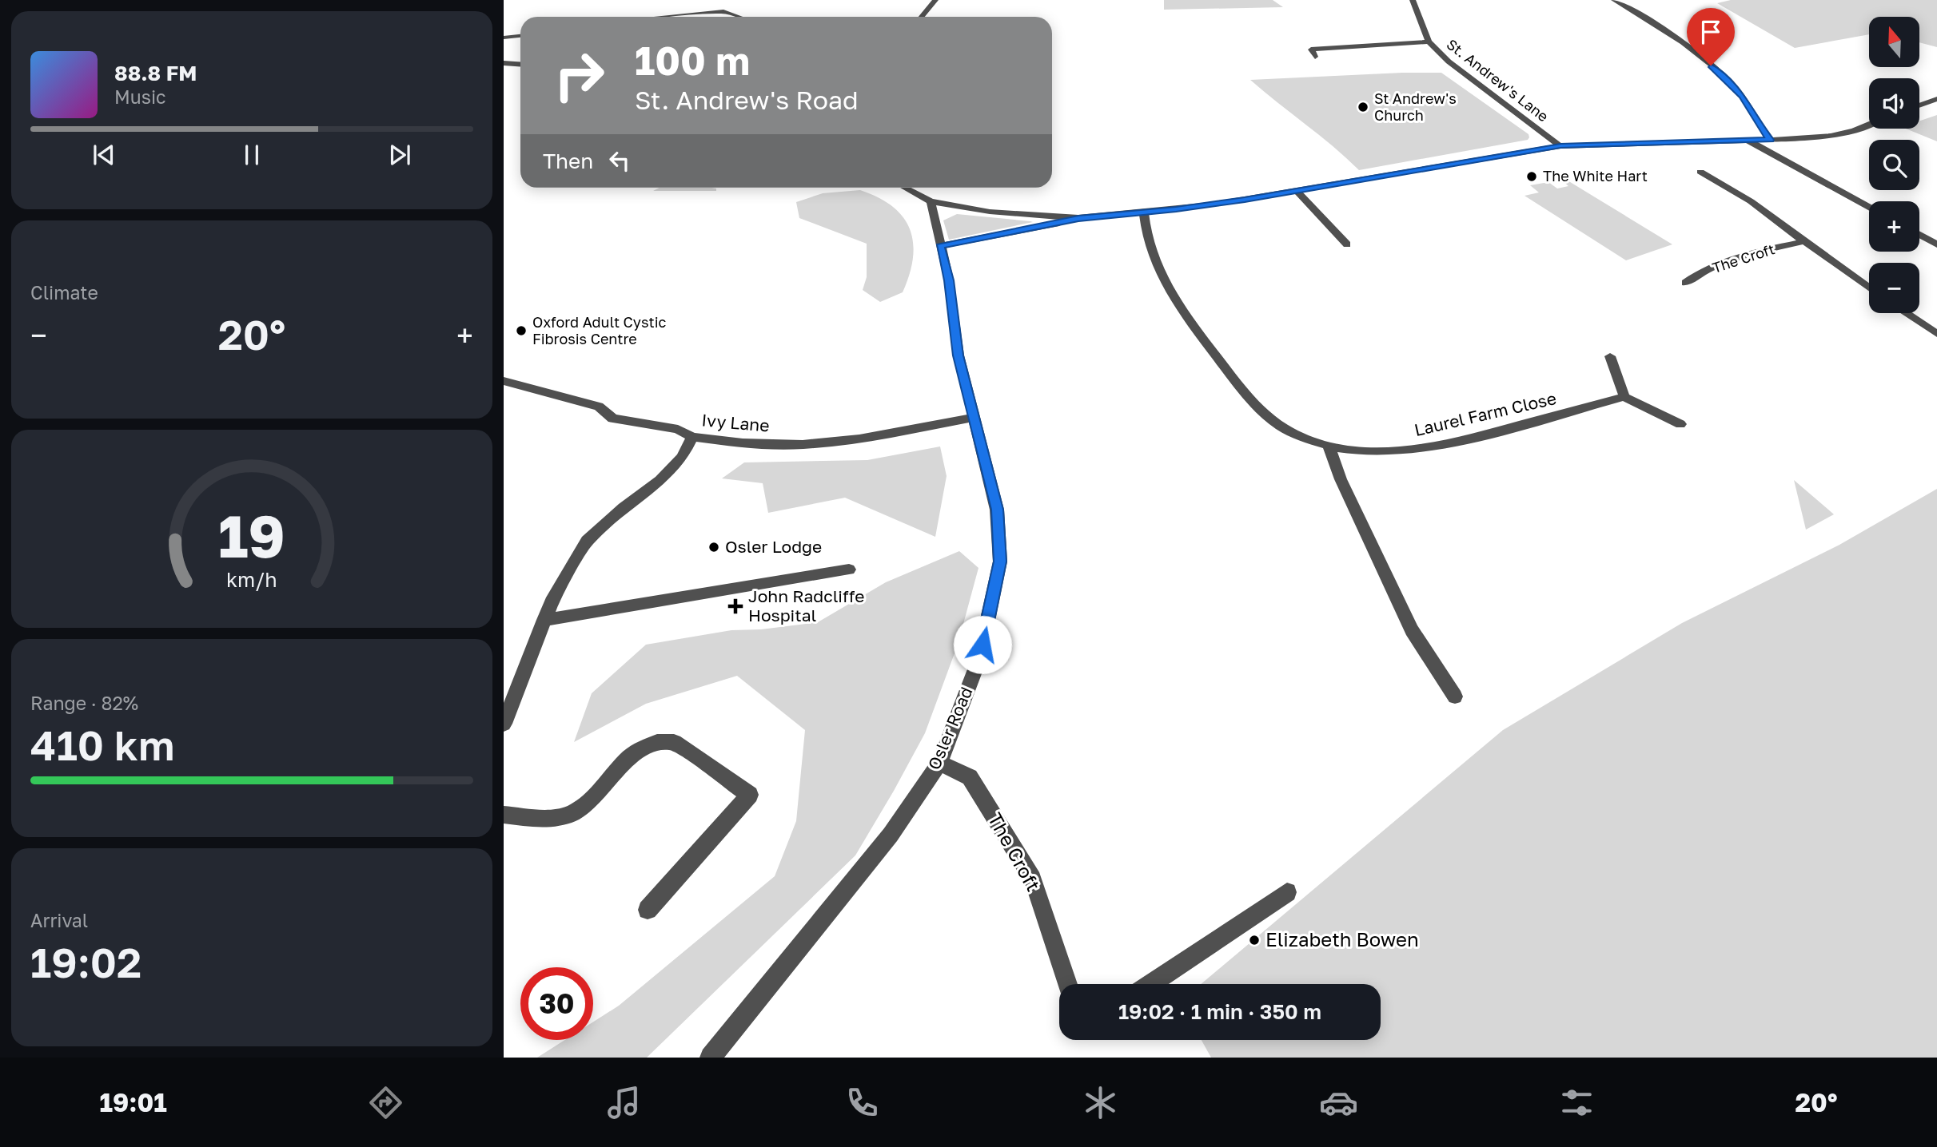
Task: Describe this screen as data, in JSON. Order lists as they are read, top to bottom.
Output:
{
  "streets": {
    "street": [
      "St. Andrew's Lane",
      "The Croft",
      "Laurel Farm Close",
      "Ivy Lane",
      "Osler Road"
    ]
  },
  "crossings": [
    ["The Croft", "Osler Road"],
    ["Ivy Lane", "Osler Road"]
  ],
  "places": {
    "other": [
      "St Andrew's Church",
      "The White Hart",
      "Oxford Adult Cystic Fibrosis Centre",
      "Osler Lodge",
      "Elizabeth Bowen"
    ],
    "health": ["John Radcliffe Hospital"]
  },
  "north": "top",
  "page": {
    "map_buttons": ["+", "−"],
    "turn": ["100 m", "St. Andrew's Road"],
    "song": ["88.8 FM", "Music"],
    "then": "Then",
    "tile": [
      "Climate",
      ["Range · 82%", "410 km"],
      ["Arrival", "19:02"]
    ],
    "heat": ["−", "20°", "+"],
    "limit": "30",
    "trip": "19:02 · 1 min · 350 m",
    "tabs": ["19:01", "20°"],
    "gauge": ["19", "km/h"]
  }
}
